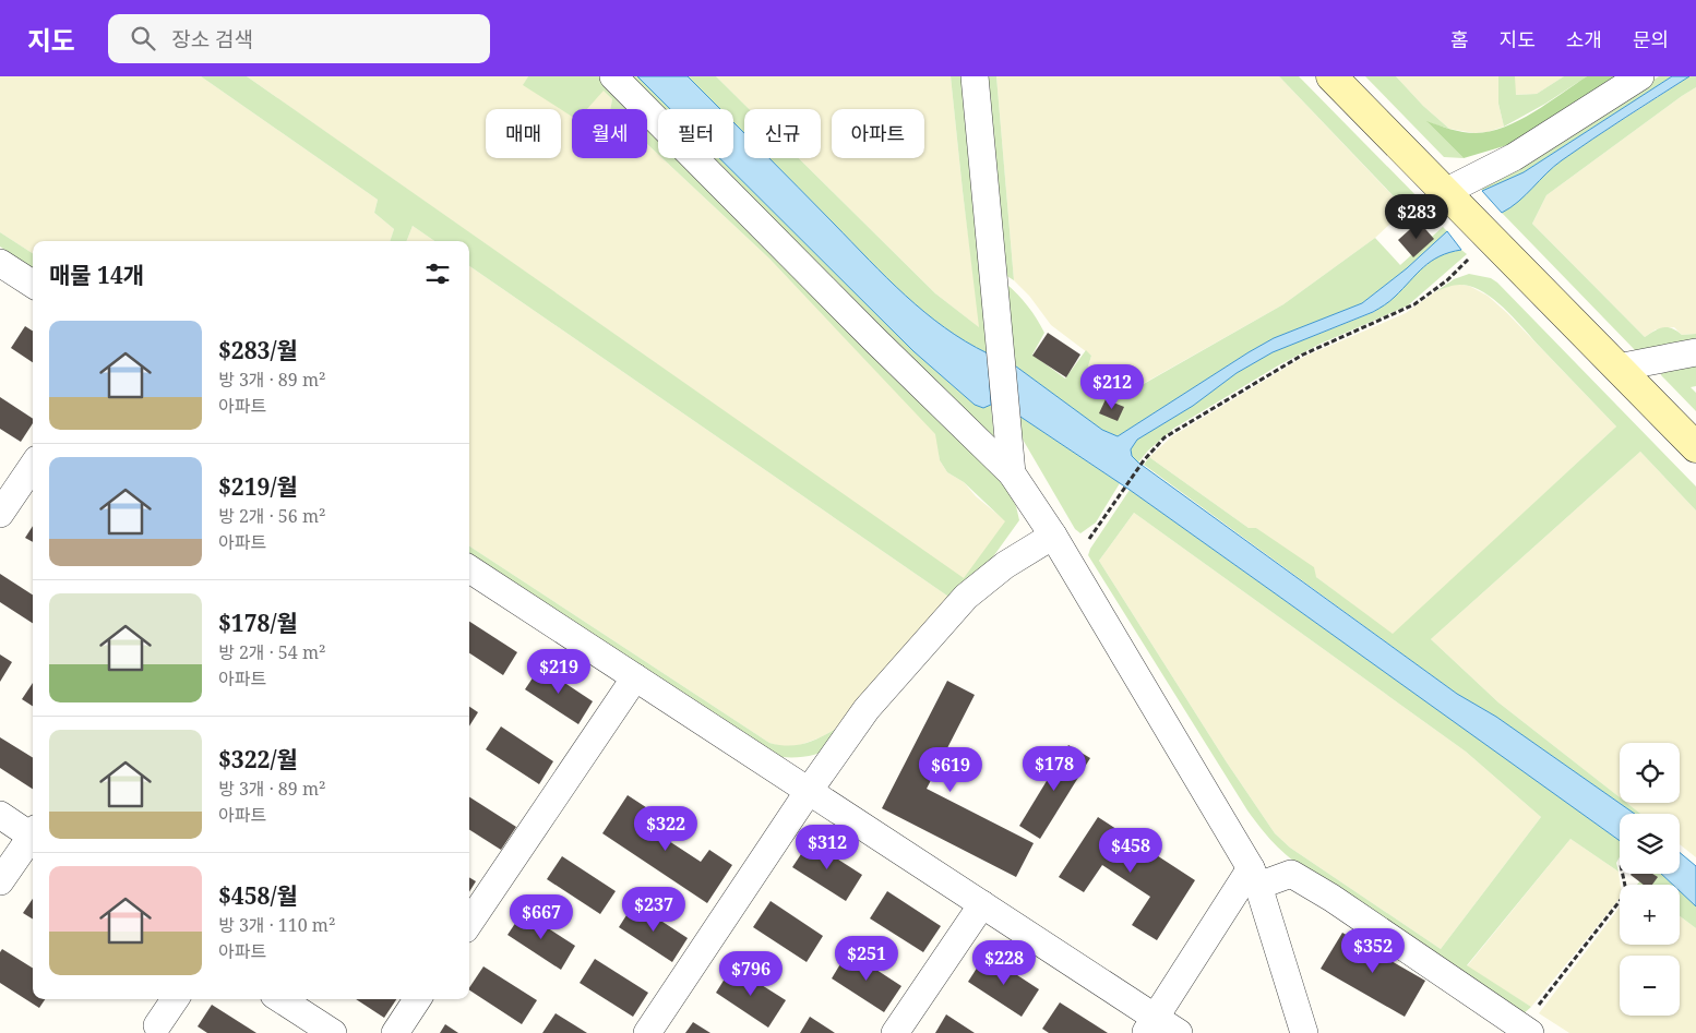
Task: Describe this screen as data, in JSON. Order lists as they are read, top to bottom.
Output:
{
  "page": {
    "header": "지도",
    "search": "장소 검색",
    "nav": [
      "홈",
      "지도",
      "소개",
      "문의"
    ],
    "chip": [
      "매매",
      "월세",
      "필터",
      "신규",
      "아파트"
    ],
    "price": [
      "$283",
      "$212",
      "$219",
      "$178",
      "$619",
      "$322",
      "$312",
      "$458",
      "$237",
      "$667",
      "$352",
      "$251",
      "$228",
      "$796"
    ],
    "heading": "매물 14개",
    "list": [
      {
        "name": "$283/월",
        "note": "방 3개 · 89 m² · 아파트"
      },
      {
        "name": "$219/월",
        "note": "방 2개 · 56 m² · 아파트"
      },
      {
        "name": "$178/월",
        "note": "방 2개 · 54 m² · 아파트"
      },
      {
        "name": "$322/월",
        "note": "방 3개 · 89 m² · 아파트"
      },
      {
        "name": "$458/월",
        "note": "방 3개 · 110 m² · 아파트"
      }
    ],
    "map_buttons": ["+", "−"]
  }
}
